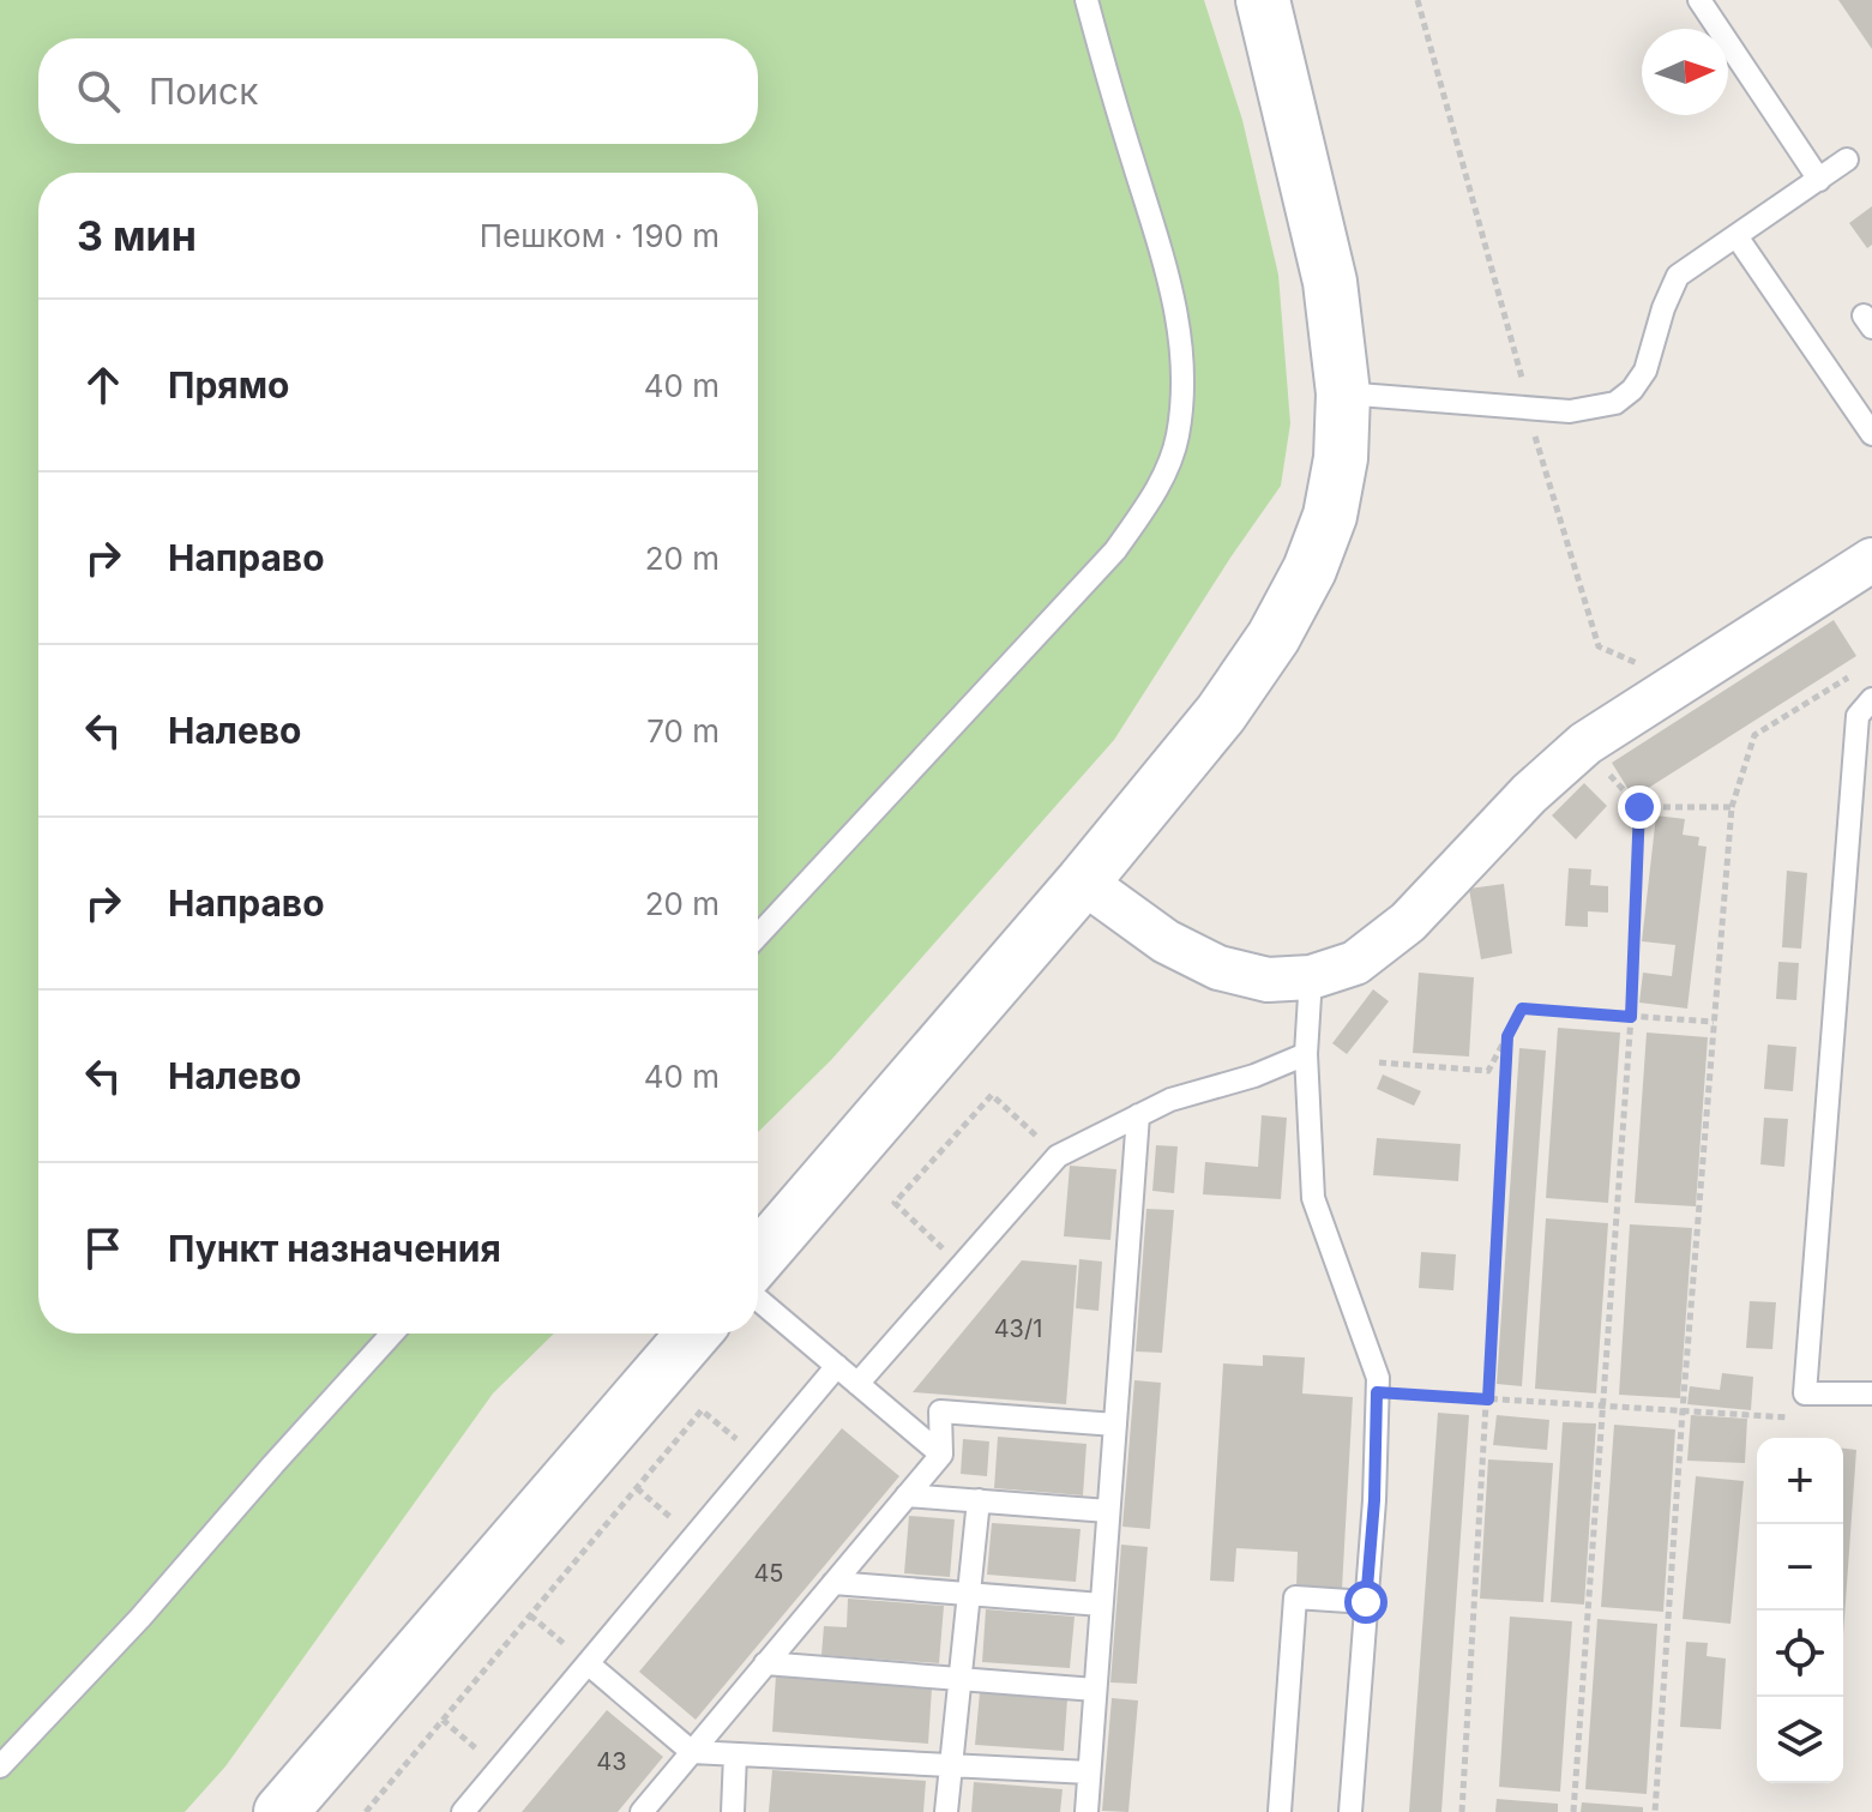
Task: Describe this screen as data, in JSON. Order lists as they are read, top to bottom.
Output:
{
  "house_numbers": ["43/1", "45", "43"],
  "north": "right",
  "page": {
    "search": "Поиск",
    "heading": ["3 мин", "Пешком · 190 m"],
    "list": [
      ["Прямо", "40 m"],
      ["Направо", "20 m"],
      ["Налево", "70 m"],
      ["Направо", "20 m"],
      ["Налево", "40 m"],
      "Пункт назначения"
    ],
    "map_buttons": ["+", "−"]
  }
}
